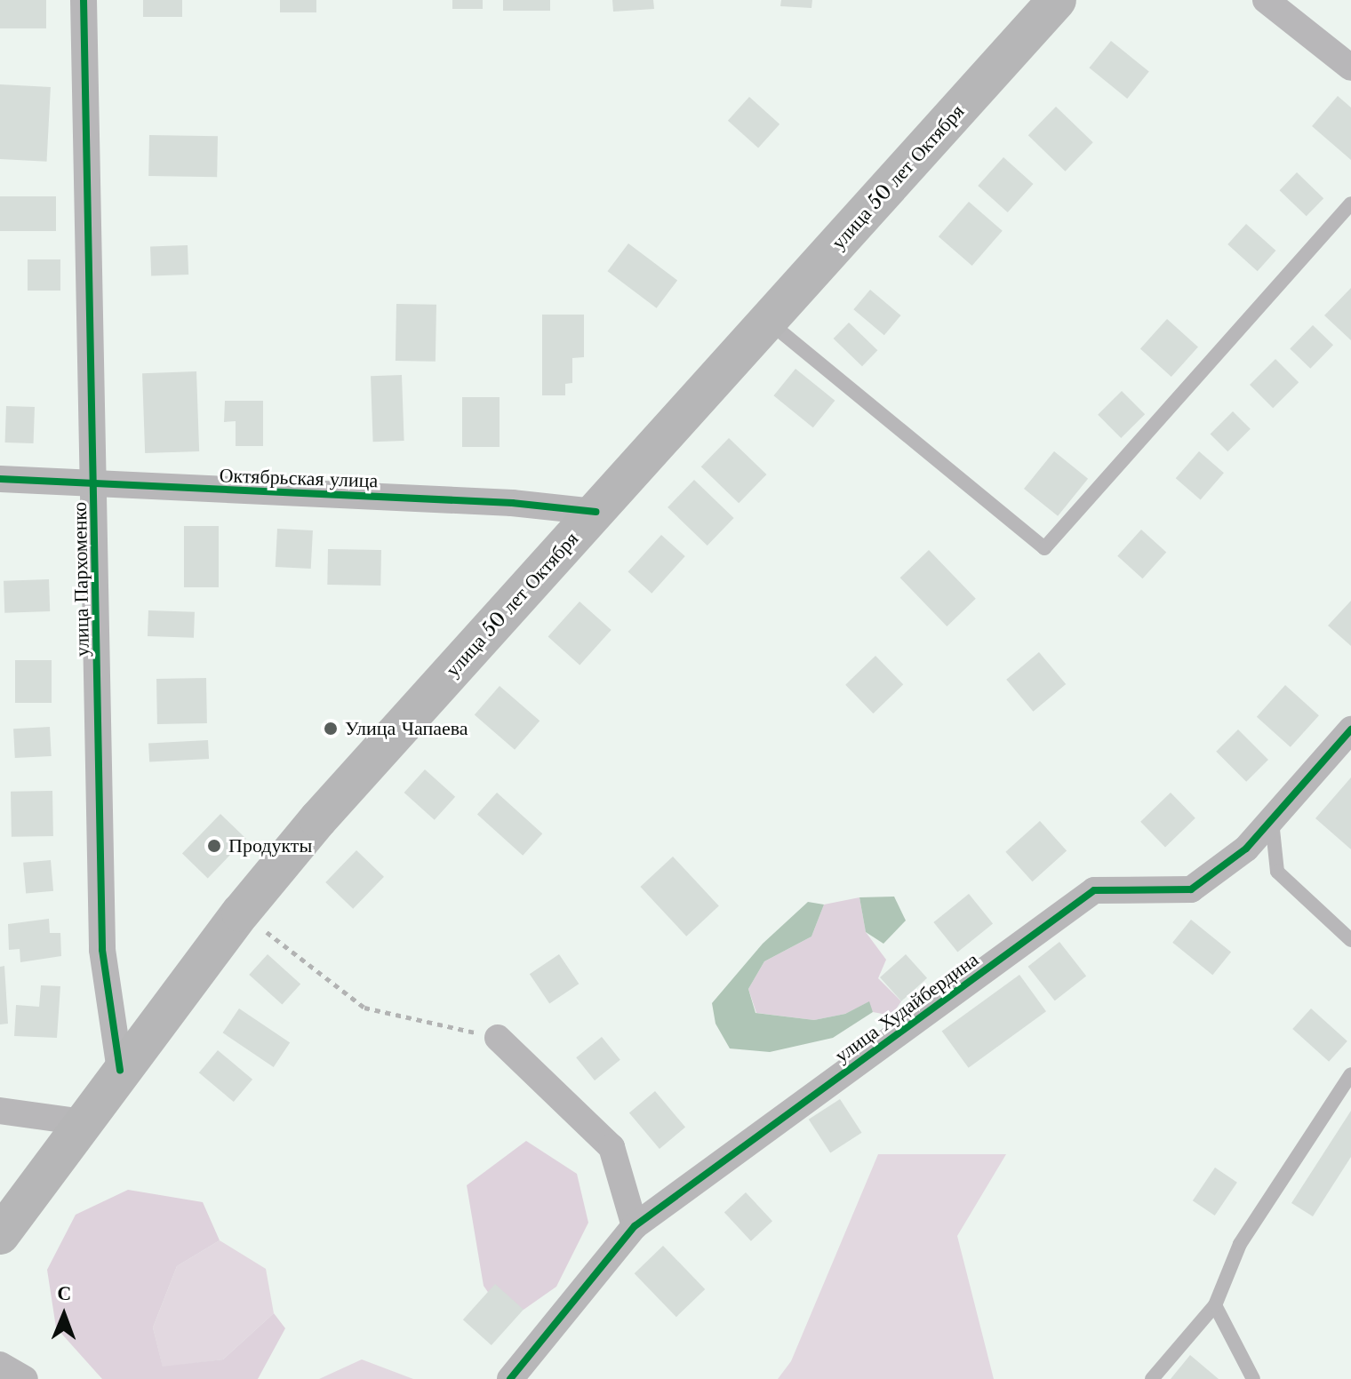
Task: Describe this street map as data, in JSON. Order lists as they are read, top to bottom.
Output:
{
  "streets": {
    "main road": ["улица 50 лет Октября"],
    "street": ["Октябрьская улица", "улица Пархоменко", "улица Худайбердина"]
  },
  "crossings": [
    ["улица 50 лет Октября", "Октябрьская улица"],
    ["улица 50 лет Октября", "улица Пархоменко"],
    ["Октябрьская улица", "улица Пархоменко"]
  ],
  "places": ["Улица Чапаева", "Продукты"],
  "north": "top"
}
